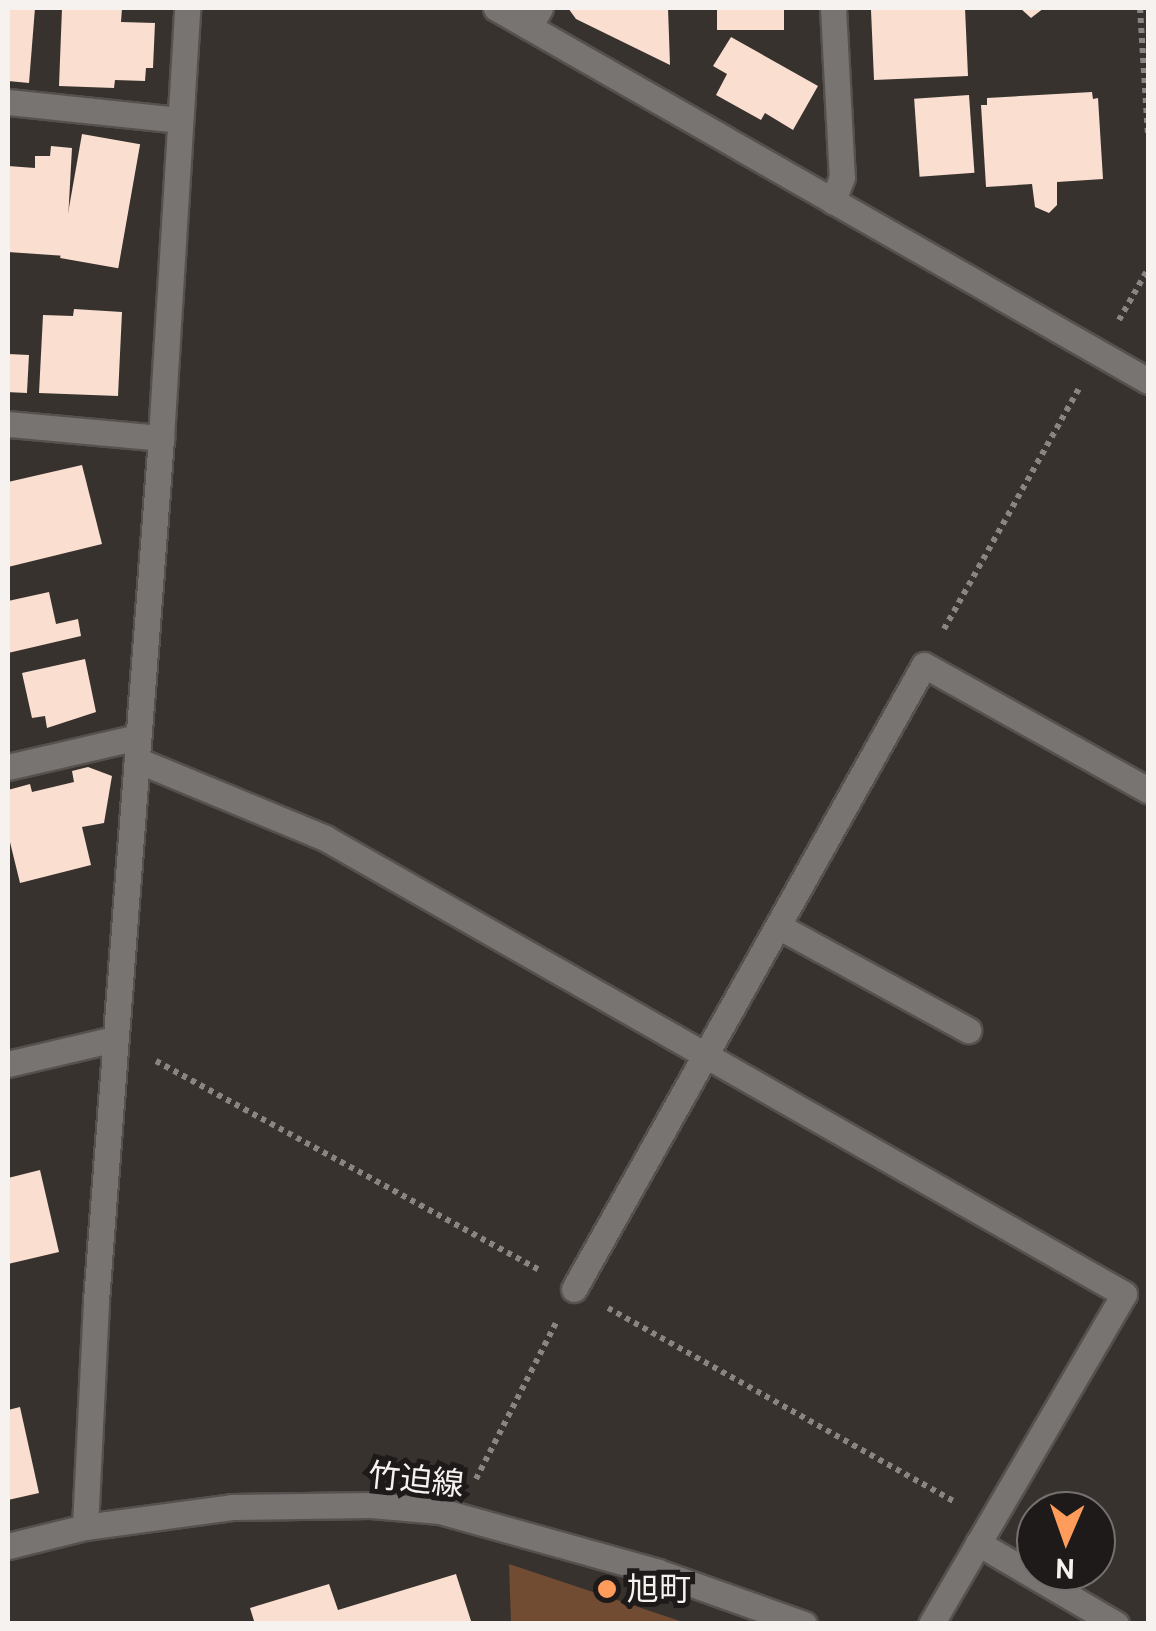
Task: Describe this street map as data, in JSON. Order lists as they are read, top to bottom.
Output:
{
  "streets": {
    "street": ["竹迫線"]
  },
  "places": ["旭町"],
  "north": "bottom"
}
